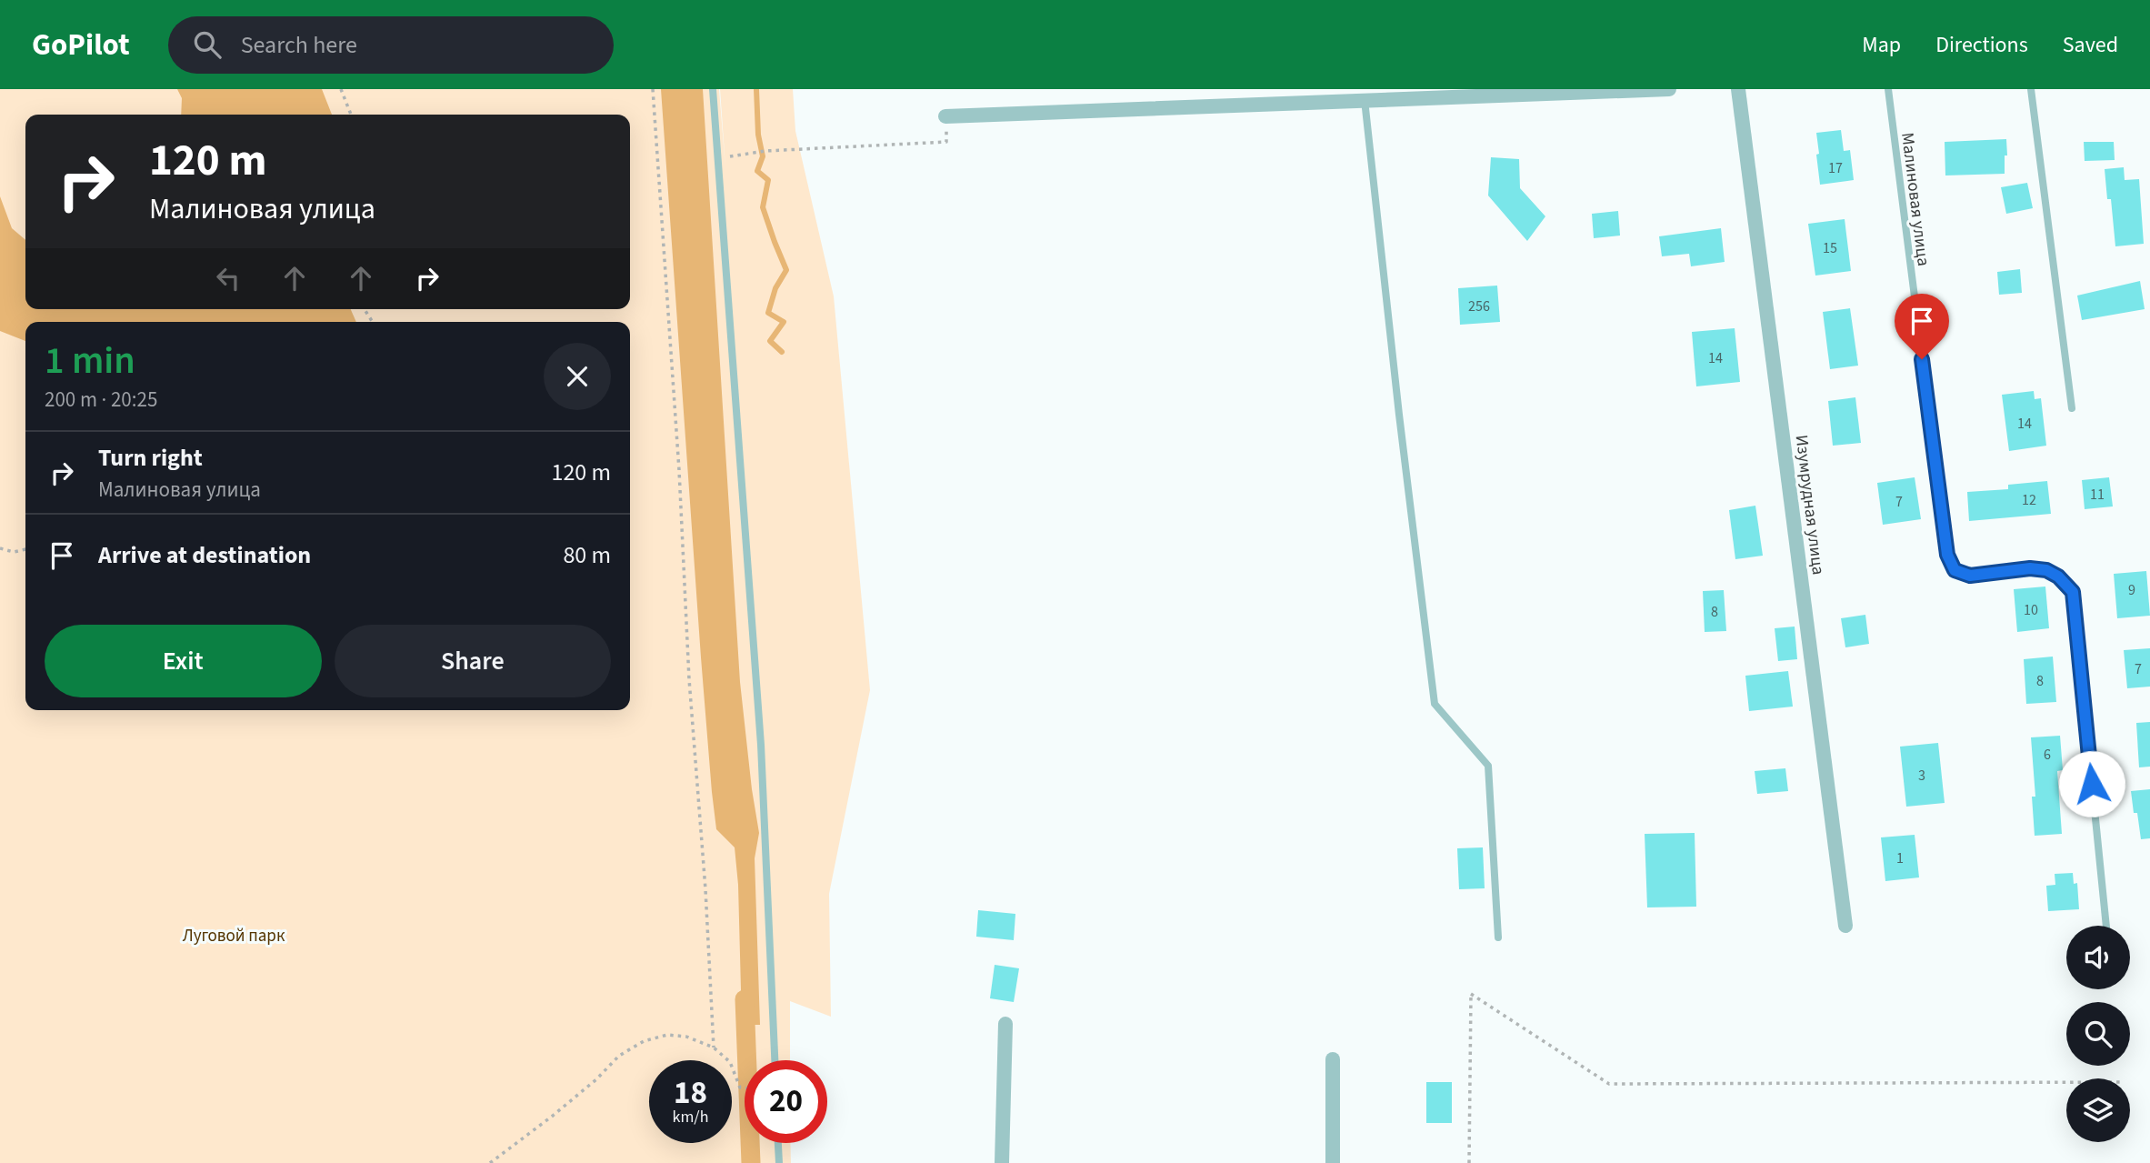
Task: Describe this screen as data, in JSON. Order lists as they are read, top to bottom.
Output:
{
  "streets": {
    "street": ["Изумрудная улица"],
    "lane": ["Малиновая улица"]
  },
  "parks": ["Луговой парк"],
  "house_numbers": [
    "17",
    "15",
    "256",
    "14",
    "14",
    "11",
    "12",
    "7",
    "9",
    "10",
    "8",
    "7",
    "8",
    "6",
    "3",
    "1"
  ],
  "page": {
    "header": "GoPilot",
    "search": "Search here",
    "nav": ["Map", "Directions", "Saved"],
    "turn": ["120 m", "Малиновая улица"],
    "heading": ["1 min", "200 m · 20:25"],
    "list": [
      {
        "name": "Turn right",
        "note": "Малиновая улица",
        "value": "120 m"
      },
      {
        "name": "Arrive at destination",
        "value": "80 m"
      }
    ],
    "buttons": ["Exit", "Share"],
    "speed": "18 km/h",
    "limit": "20"
  }
}
